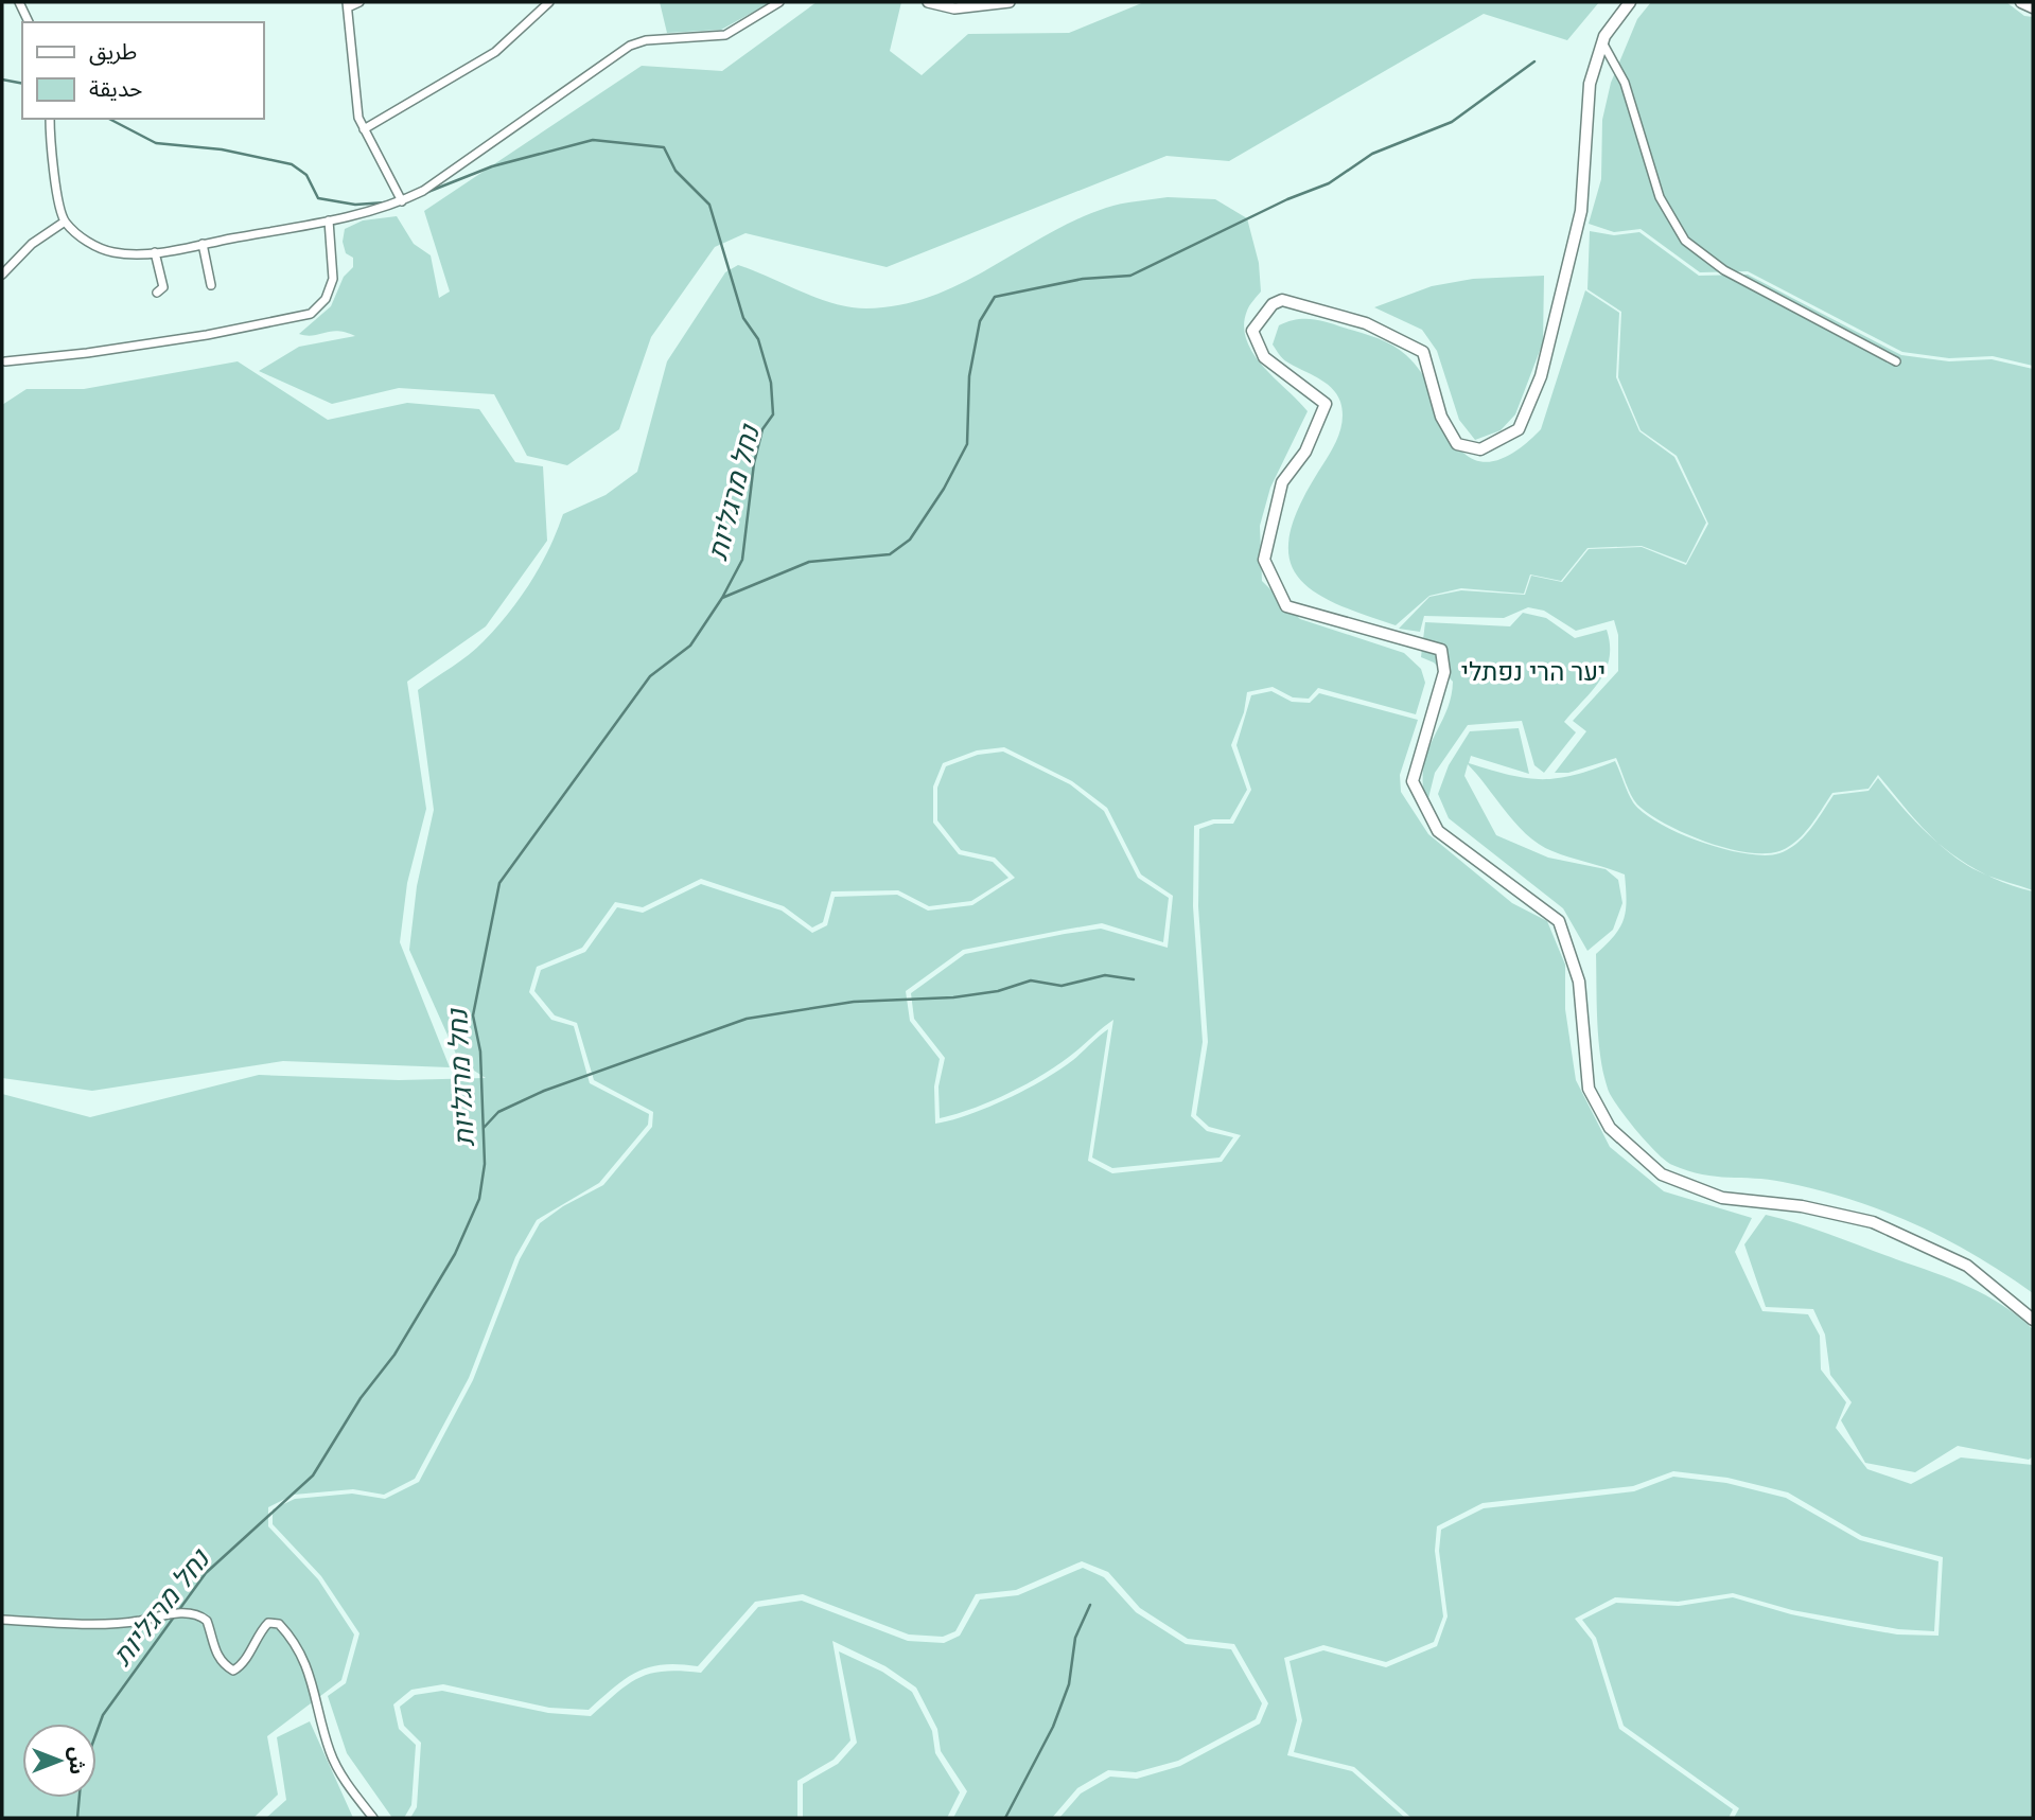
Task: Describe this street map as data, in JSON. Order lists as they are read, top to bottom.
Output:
{
  "water": ["נחל מרגליות"],
  "parks": ["יער הרי נפתלי"],
  "legend": ["طريق", "حديقة"],
  "north": "right"
}
